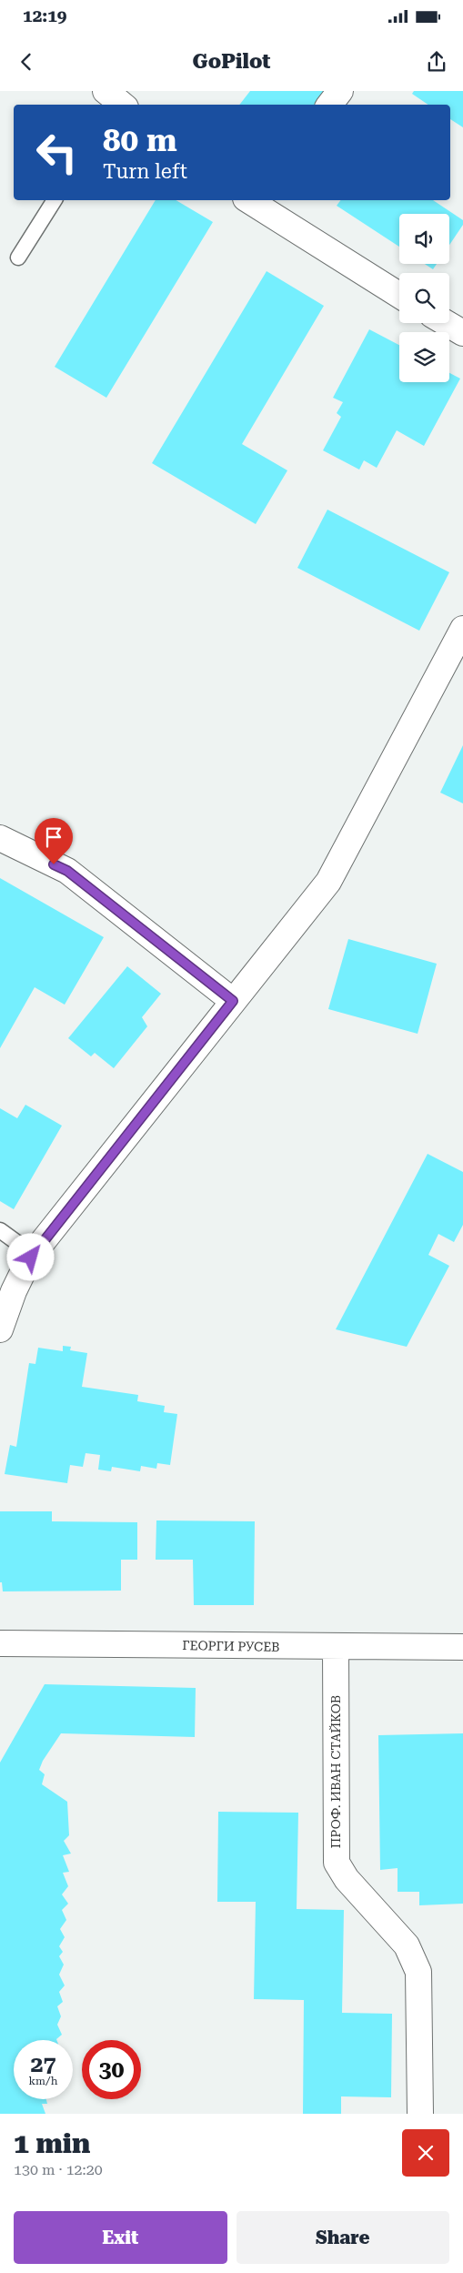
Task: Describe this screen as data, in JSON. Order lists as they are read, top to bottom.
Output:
{
  "streets": {
    "street": ["ГЕОРГИ РУСЕВ", "ПРОФ. ИВАН СТАЙКОВ"]
  },
  "crossings": [
    ["ГЕОРГИ РУСЕВ", "ПРОФ. ИВАН СТАЙКОВ"]
  ],
  "page": {
    "status": "12:19",
    "header": "GoPilot",
    "turn": ["80 m", "Turn left"],
    "speed": "27 km/h",
    "limit": "30",
    "heading": ["1 min", "130 m · 12:20"],
    "buttons": ["Exit", "Share"]
  }
}
